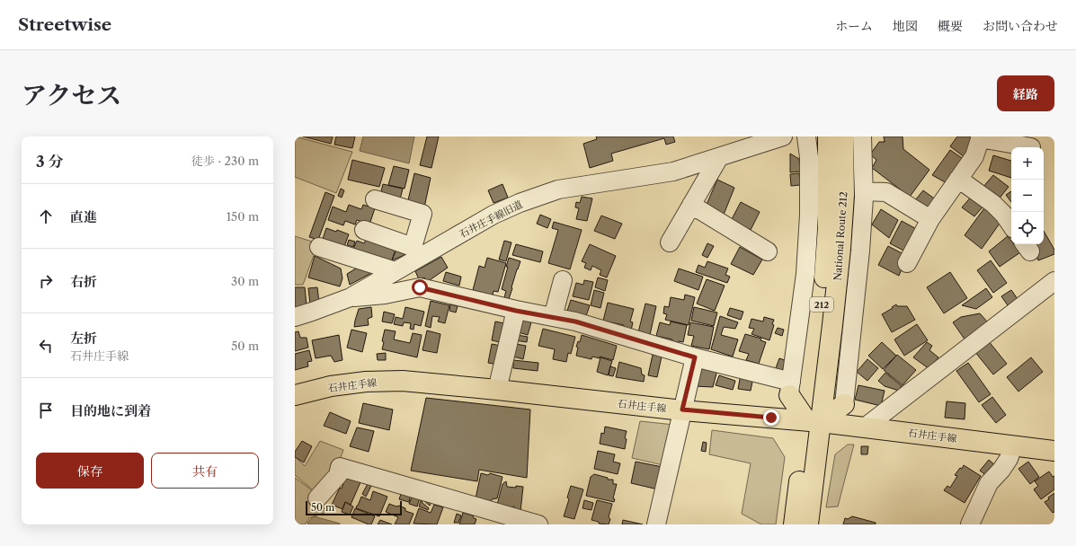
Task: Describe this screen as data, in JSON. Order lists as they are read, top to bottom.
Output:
{
  "streets": {
    "main road": ["National Route 212", "212", "石井庄手線"],
    "street": ["石井庄手線旧道"]
  },
  "crossings": [
    ["National Route 212", "212"],
    ["National Route 212", "石井庄手線"],
    ["212", "石井庄手線"]
  ],
  "scale_bar": "50 m",
  "page": {
    "header": "Streetwise",
    "nav": [
      "ホーム",
      "地図",
      "概要",
      "お問い合わせ"
    ],
    "title": "アクセス",
    "buttons": [
      "経路",
      ["保存", "共有"]
    ],
    "heading": ["3 分", "徒歩 · 230 m"],
    "map_buttons": ["+", "−"],
    "list": [
      ["直進", "150 m"],
      ["右折", "30 m"],
      ["左折", "石井庄手線", "50 m"],
      "目的地に到着"
    ],
    "scale": "50 m"
  }
}
